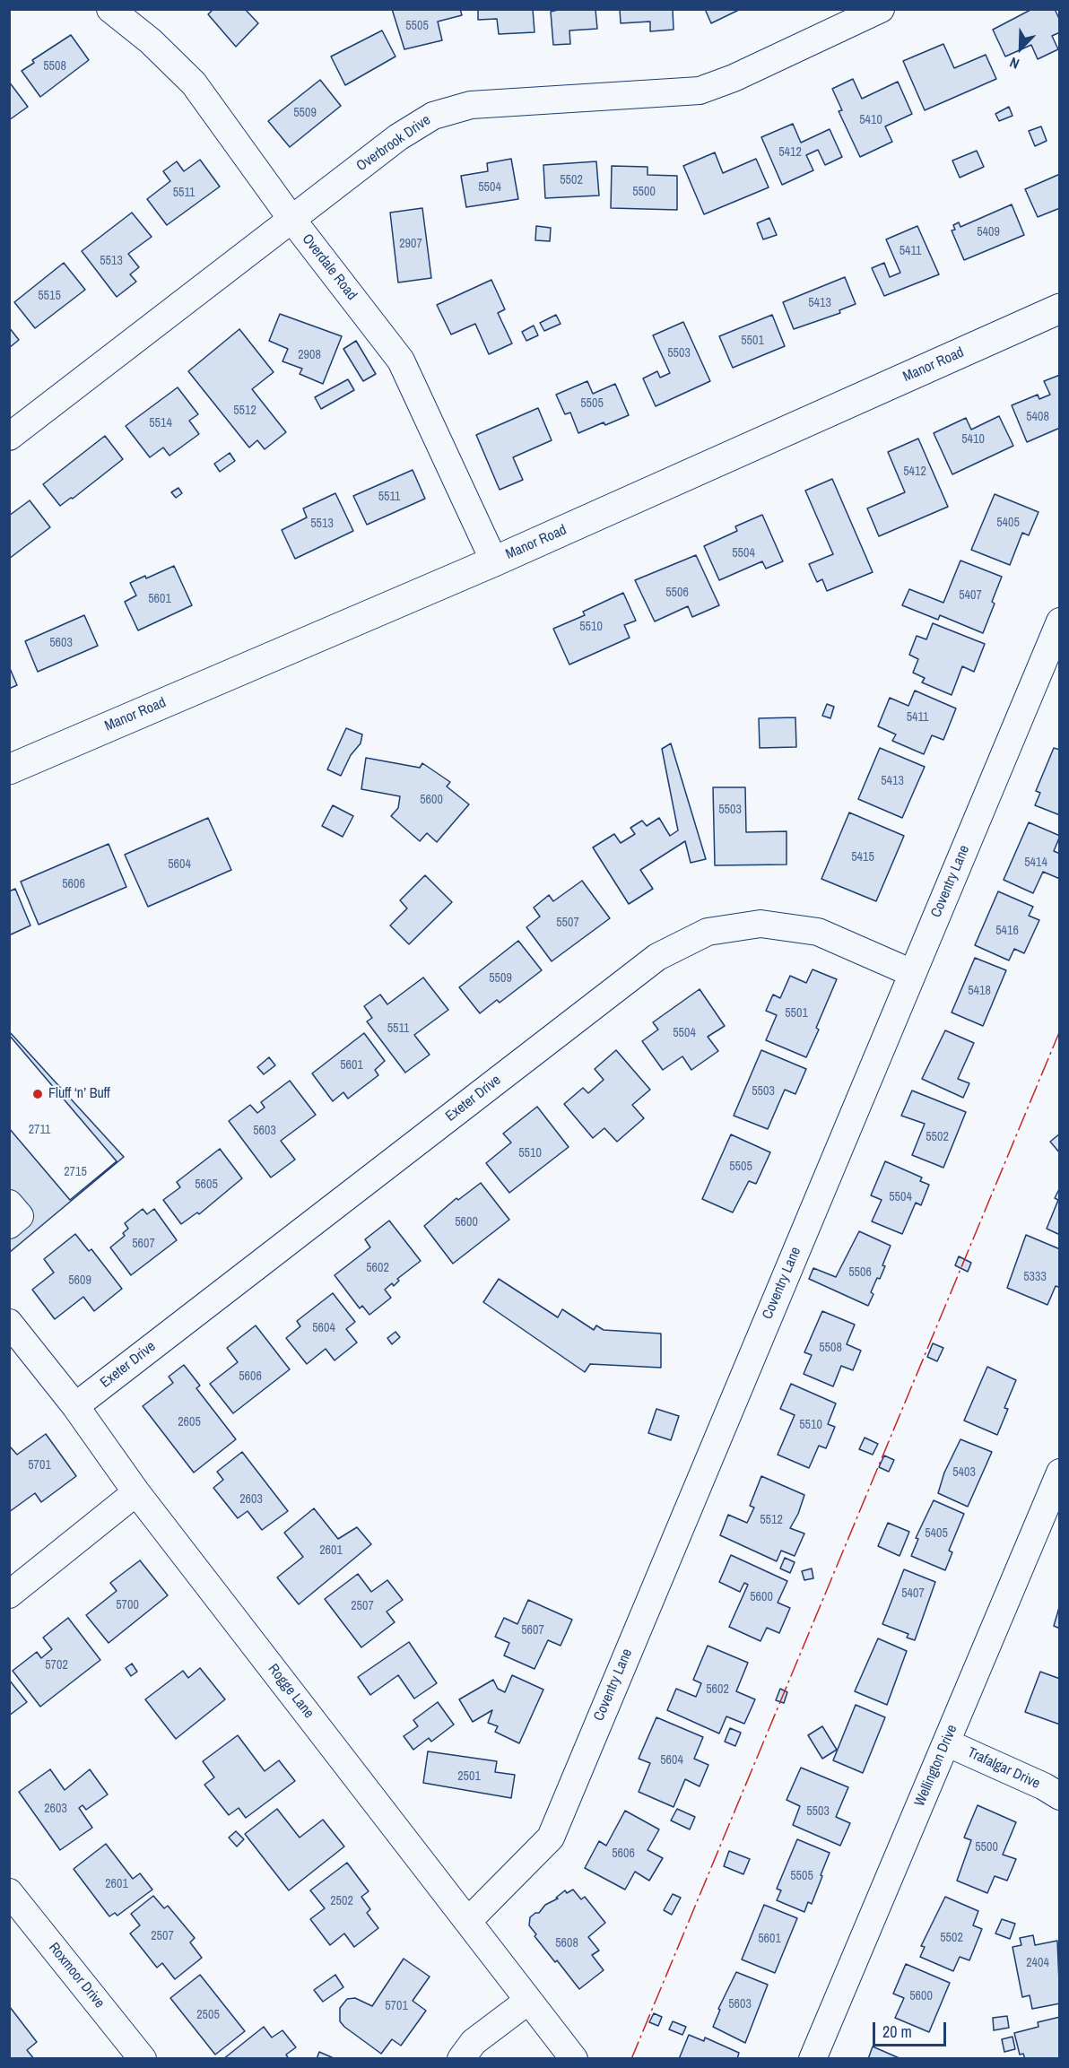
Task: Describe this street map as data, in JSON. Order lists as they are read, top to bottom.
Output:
{
  "streets": {
    "main road": ["Manor Road"],
    "street": [
      "Overbrook Drive",
      "Overdale Road",
      "Coventry Lane",
      "Exeter Drive",
      "Rogge Lane",
      "Wellington Drive",
      "Trafalgar Drive",
      "Roxmoor Drive"
    ]
  },
  "crossings": [
    ["Overbrook Drive", "Overdale Road"],
    ["Overdale Road", "Manor Road"],
    ["Coventry Lane", "Exeter Drive"],
    ["Coventry Lane", "Rogge Lane"],
    ["Exeter Drive", "Rogge Lane"],
    ["Wellington Drive", "Trafalgar Drive"]
  ],
  "places": ["Fluff ‘n’ Buff"],
  "house_numbers": [
    "5505",
    "5508",
    "5509",
    "5410",
    "5412",
    "5502",
    "5504",
    "5500",
    "5511",
    "5409",
    "2907",
    "5411",
    "5513",
    "5515",
    "5413",
    "5501",
    "5503",
    "2908",
    "5505",
    "5512",
    "5408",
    "5514",
    "5410",
    "5412",
    "5511",
    "5405",
    "5513",
    "5504",
    "5506",
    "5407",
    "5601",
    "5510",
    "5603",
    "5411",
    "5413",
    "5600",
    "5503",
    "5415",
    "5414",
    "5604",
    "5606",
    "5507",
    "5416",
    "5509",
    "5418",
    "5501",
    "5511",
    "5504",
    "5601",
    "5503",
    "2711",
    "5603",
    "5502",
    "5510",
    "5505",
    "2715",
    "5605",
    "5504",
    "5600",
    "5607",
    "5602",
    "5506",
    "5333",
    "5609",
    "5604",
    "5508",
    "5606",
    "2605",
    "5510",
    "5701",
    "5403",
    "2603",
    "5512",
    "5405",
    "2601",
    "5407",
    "5600",
    "5700",
    "2507",
    "5607",
    "5702",
    "5602",
    "5604",
    "2501",
    "2603",
    "5503",
    "5500",
    "5606",
    "5505",
    "2601",
    "2502",
    "2507",
    "5502",
    "5601",
    "5608",
    "2404",
    "5600",
    "5603",
    "5701",
    "2505"
  ],
  "scale_bar": "20 m",
  "north": "bottom left"
}
